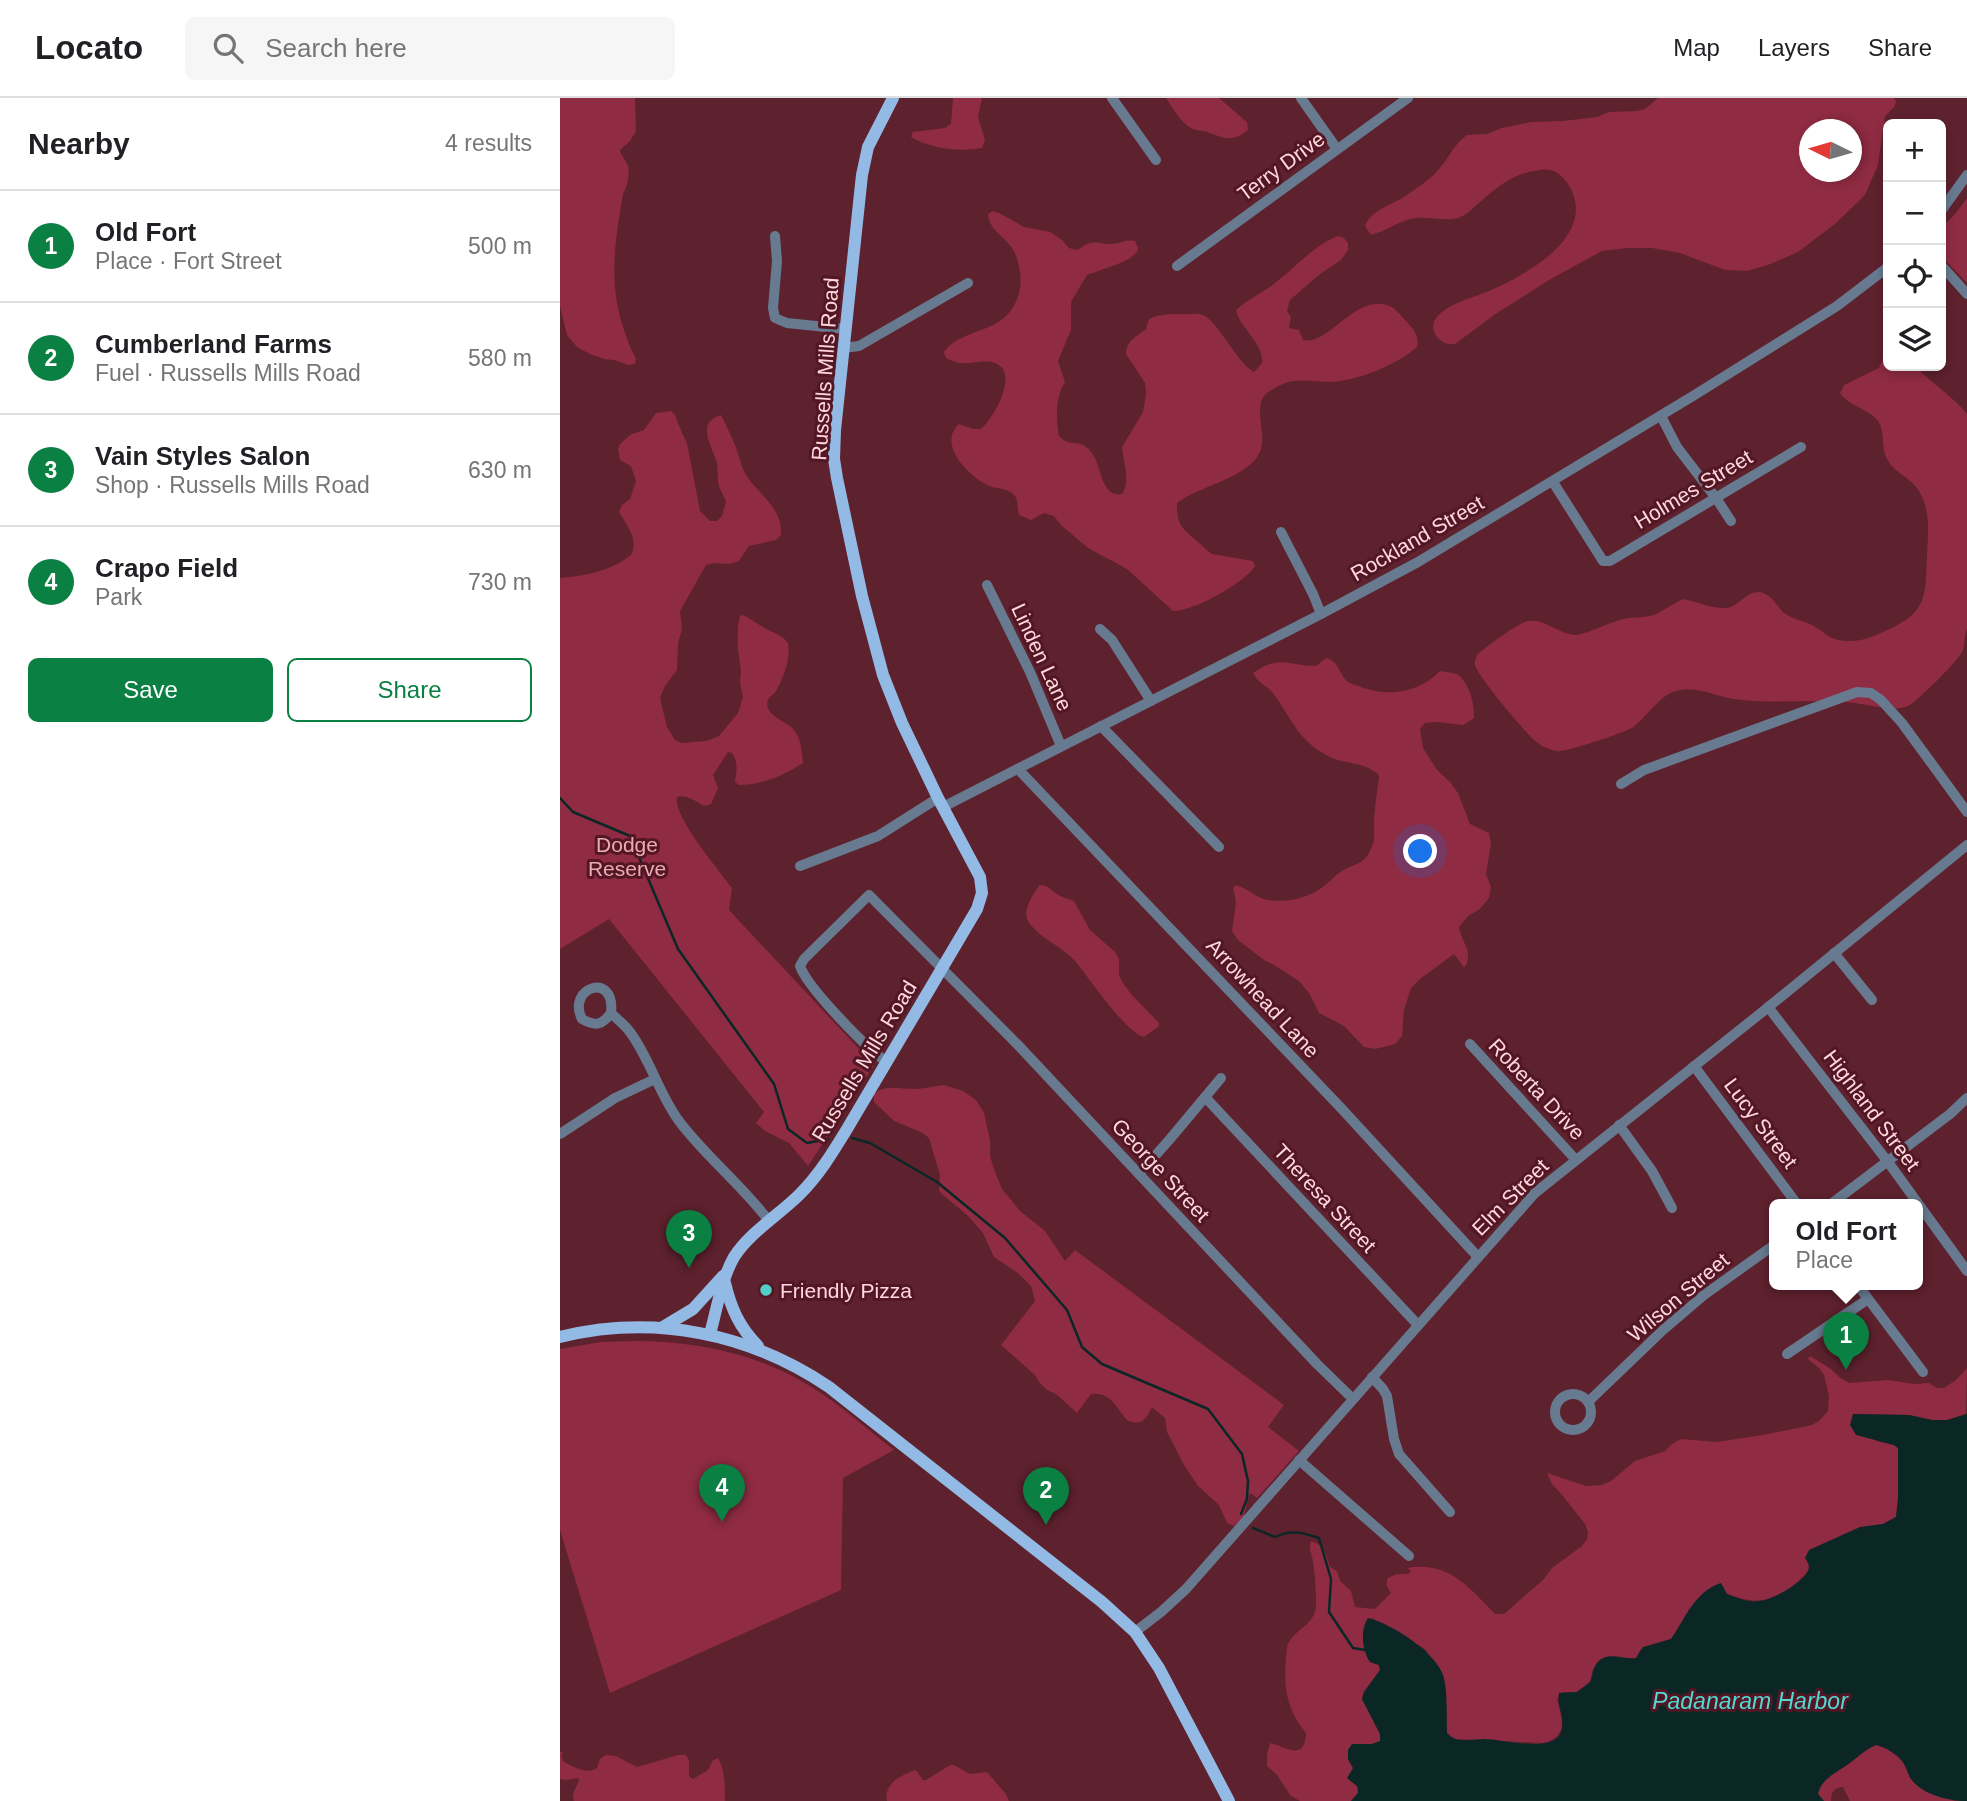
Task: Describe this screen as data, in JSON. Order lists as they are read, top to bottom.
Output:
{
  "streets": {
    "main road": ["Russells Mills Road"],
    "street": [
      "Terry Drive",
      "Holmes Street",
      "Rockland Street",
      "Linden Lane",
      "Arrowhead Lane",
      "Roberta Drive",
      "Highland Street",
      "Lucy Street",
      "George Street",
      "Elm Street",
      "Theresa Street",
      "Wilson Street"
    ]
  },
  "crossings": [
    ["Russells Mills Road", "Rockland Street"],
    ["Russells Mills Road", "George Street"],
    ["Holmes Street", "Rockland Street"],
    ["Rockland Street", "Linden Lane"],
    ["Rockland Street", "Arrowhead Lane"],
    ["Arrowhead Lane", "Elm Street"],
    ["Roberta Drive", "Elm Street"],
    ["Highland Street", "Elm Street"],
    ["Lucy Street", "Elm Street"],
    ["George Street", "Elm Street"],
    ["Elm Street", "Theresa Street"]
  ],
  "water": ["Padanaram Harbor"],
  "parks": ["Dodge Reserve"],
  "places": ["Friendly Pizza"],
  "north": "left",
  "page": {
    "header": "Locato",
    "search": "Search here",
    "nav": ["Map", "Layers", "Share"],
    "heading": ["Nearby", "4 results"],
    "map_buttons": ["+", "−"],
    "list": [
      {
        "mark": "1",
        "name": "Old Fort",
        "note": "Place · Fort Street",
        "value": "500 m"
      },
      {
        "mark": "2",
        "name": "Cumberland Farms",
        "note": "Fuel · Russells Mills Road",
        "value": "580 m"
      },
      {
        "mark": "3",
        "name": "Vain Styles Salon",
        "note": "Shop · Russells Mills Road",
        "value": "630 m"
      },
      {
        "mark": "4",
        "name": "Crapo Field",
        "note": "Park",
        "value": "730 m"
      }
    ],
    "buttons": ["Save", "Share"],
    "popup": ["Old Fort", "Place"],
    "pins": [
      "3",
      "1",
      "4",
      "2"
    ]
  }
}
